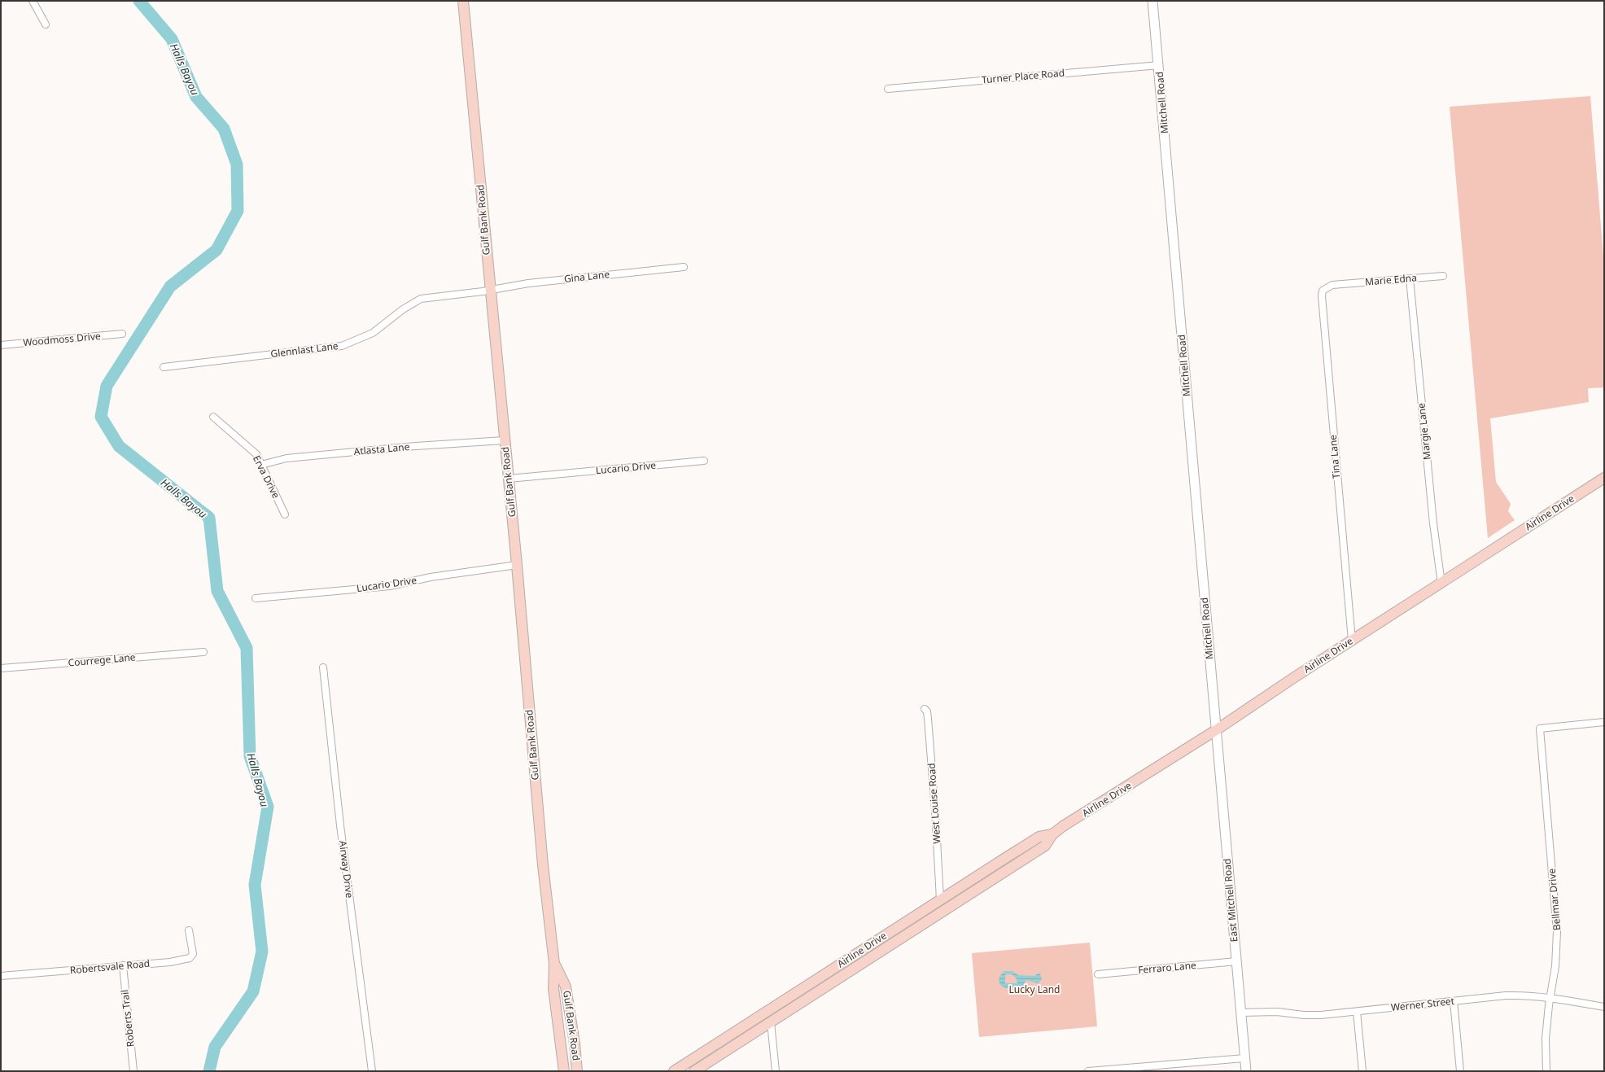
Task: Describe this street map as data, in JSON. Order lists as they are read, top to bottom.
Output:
{
  "streets": {
    "main road": ["Gulf Bank Road", "Airline Drive"],
    "street": [
      "Turner Place Road",
      "Mitchell Road",
      "Gina Lane",
      "Marie Edna",
      "Woodmoss Drive",
      "Glennlast Lane",
      "Margie Lane",
      "Atlasta Lane",
      "Tina Lane",
      "Lucario Drive",
      "Erva Drive",
      "Courrege Lane",
      "West Louise Road",
      "Airway Drive",
      "Bellmar Drive",
      "East Mitchell Road",
      "Robertsvale Road",
      "Ferraro Lane",
      "Werner Street",
      "Roberts Trail"
    ]
  },
  "crossings": [
    ["Turner Place Road", "Mitchell Road"],
    ["Mitchell Road", "Airline Drive"],
    ["Mitchell Road", "East Mitchell Road"],
    ["Gulf Bank Road", "Gina Lane"],
    ["Gulf Bank Road", "Glennlast Lane"],
    ["Gulf Bank Road", "Atlasta Lane"],
    ["Gulf Bank Road", "Lucario Drive"],
    ["Gina Lane", "Glennlast Lane"],
    ["Marie Edna", "Margie Lane"],
    ["Marie Edna", "Tina Lane"],
    ["Margie Lane", "Airline Drive"],
    ["Atlasta Lane", "Erva Drive"],
    ["Tina Lane", "Airline Drive"],
    ["Airline Drive", "West Louise Road"],
    ["Airline Drive", "East Mitchell Road"],
    ["Bellmar Drive", "Werner Street"],
    ["East Mitchell Road", "Ferraro Lane"],
    ["East Mitchell Road", "Werner Street"],
    ["Robertsvale Road", "Roberts Trail"]
  ],
  "water": ["Halls Bayou"],
  "parks": ["Lucky Land"]
}
